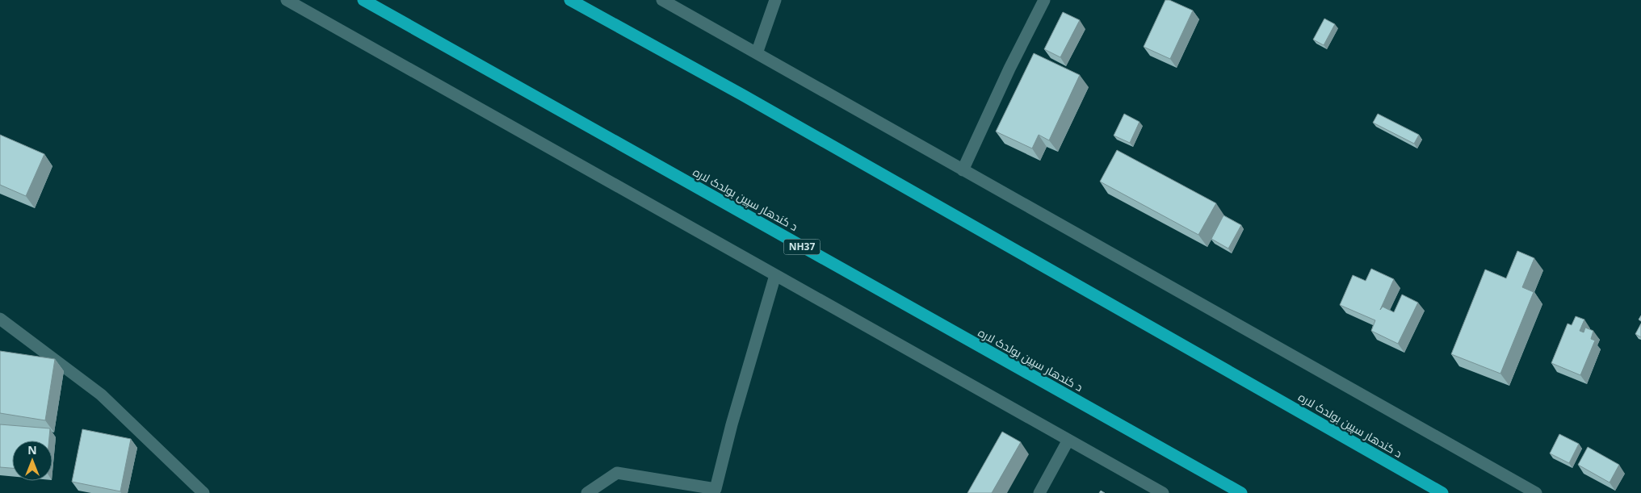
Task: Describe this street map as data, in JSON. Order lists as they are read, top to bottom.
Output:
{
  "streets": {
    "highway": ["د کندهار سپین بولدک لاره", "NH37"]
  },
  "north": "top"
}
